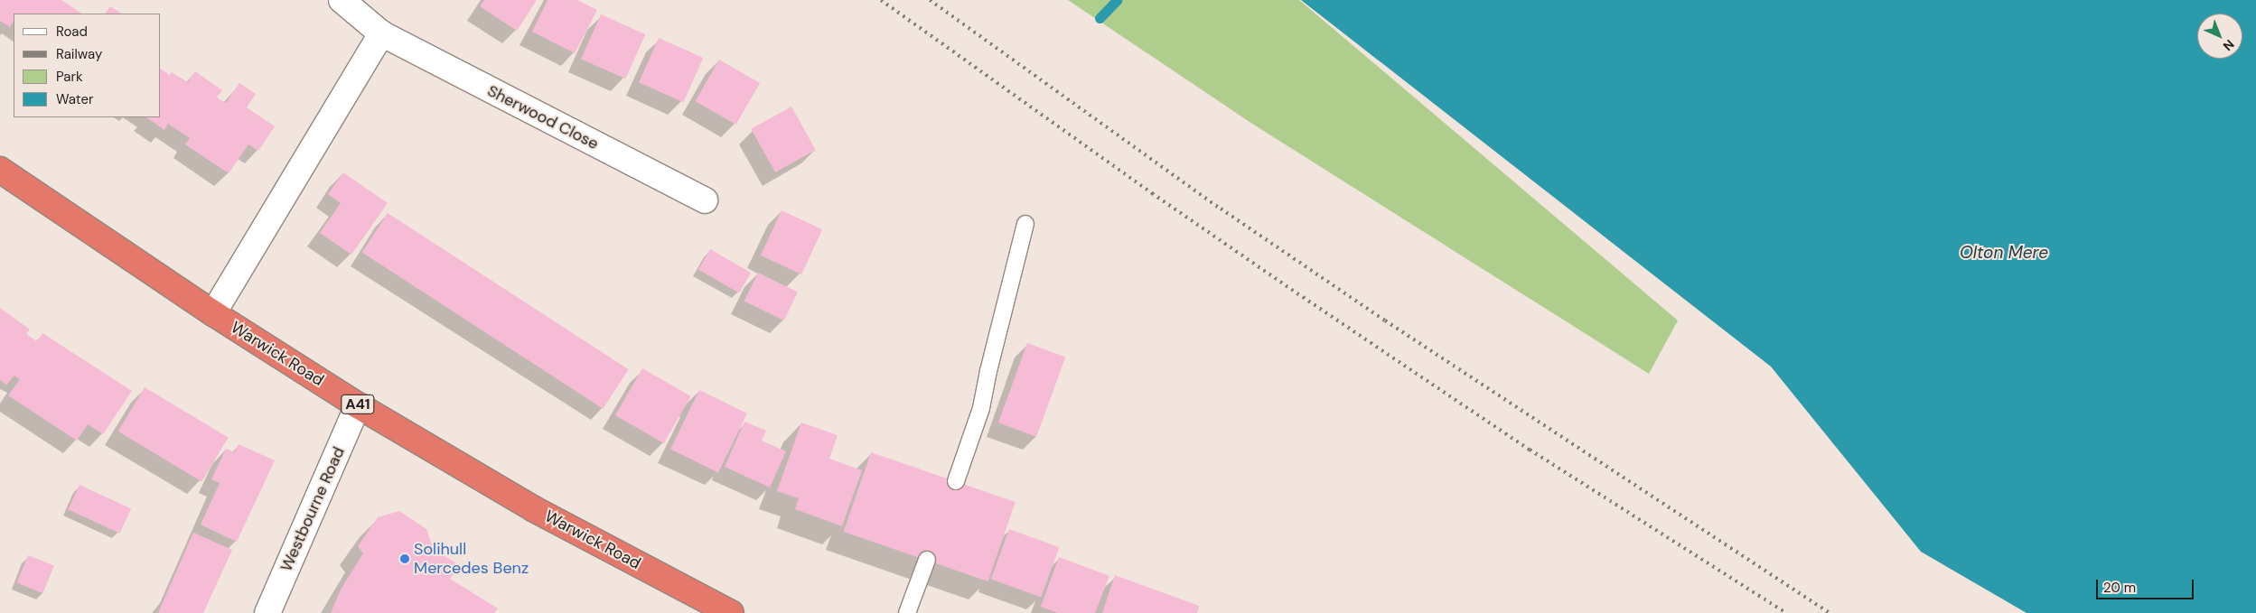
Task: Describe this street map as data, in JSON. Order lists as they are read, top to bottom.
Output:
{
  "streets": {
    "highway": ["Warwick Road", "A41"],
    "street": ["Sherwood Close", "Westbourne Road"]
  },
  "crossings": [
    ["Warwick Road", "Westbourne Road"]
  ],
  "water": ["Olton Mere"],
  "places": ["Solihull Mercedes Benz"],
  "legend": [
    "Road",
    "Railway",
    "Park",
    "Water"
  ],
  "scale_bar": "20 m",
  "north": "bottom right"
}
